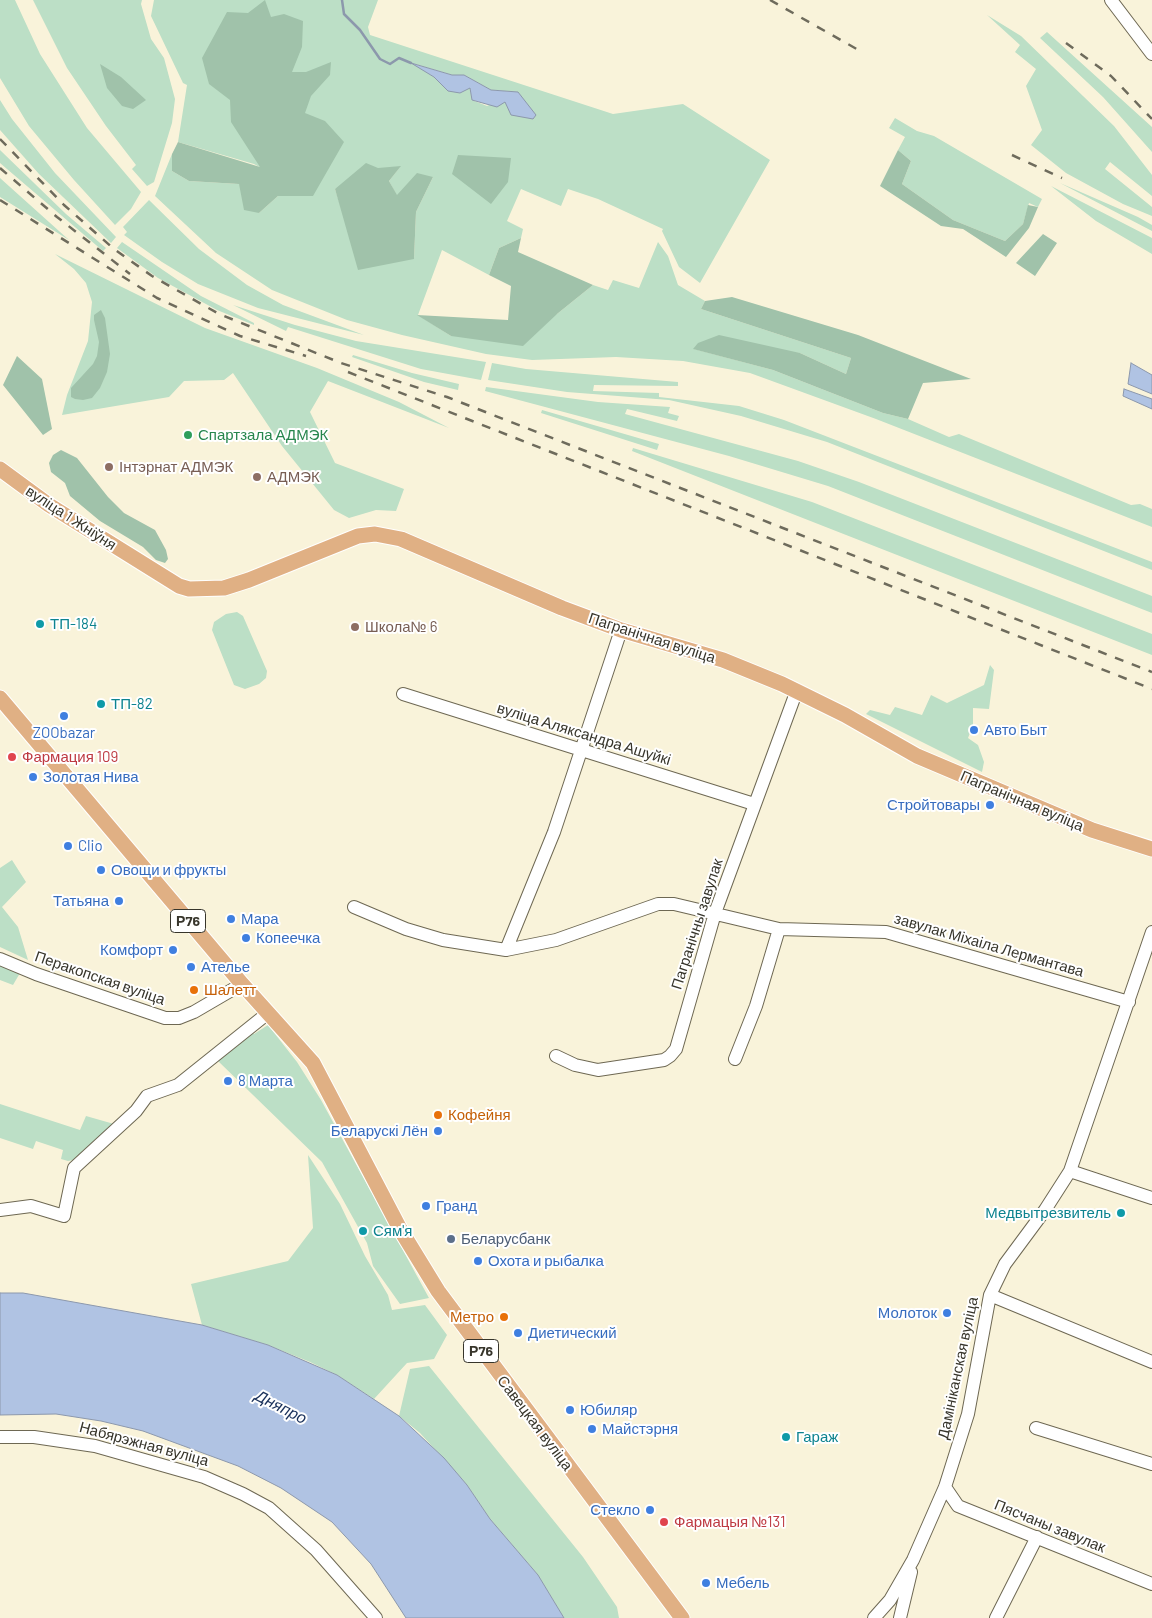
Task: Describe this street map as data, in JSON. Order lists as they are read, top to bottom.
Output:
{
  "streets": {
    "main road": [
      "вуліца 1 Жніўня",
      "Пагранічная вуліца",
      "Р76",
      "Савецкая вуліца"
    ],
    "street": [
      "вуліца Аляксандра Ашуйкі",
      "Пагранічны завулак",
      "завулак Міхаіла Лермантава",
      "Перакопская вуліца",
      "Дамініканская вуліца",
      "Набярэжная вуліца",
      "Пясчаны завулак"
    ]
  },
  "crossings": [
    ["вуліца 1 Жніўня", "Пагранічная вуліца"],
    ["Пагранічная вуліца", "Пагранічны завулак"],
    ["вуліца Аляксандра Ашуйкі", "Пагранічны завулак"],
    ["Р76", "Перакопская вуліца"],
    ["Р76", "Савецкая вуліца"],
    ["Пагранічны завулак", "завулак Міхаіла Лермантава"],
    ["завулак Міхаіла Лермантава", "Дамініканская вуліца"],
    ["Дамініканская вуліца", "Пясчаны завулак"]
  ],
  "water": ["Дняпро"],
  "places": [
    "Спартзала АДМЭК",
    "Інтэрнат АДМЭК",
    "АДМЭК",
    "ТП-184",
    "Школа№ 6",
    "ТП-82",
    "ZOObazar",
    "Авто Быт",
    "Фармация 109",
    "Золотая Нива",
    "Стройтовары",
    "Clio",
    "Овощи и фрукты",
    "Татьяна",
    "Мара",
    "Копеечка",
    "Комфорт",
    "Ателье",
    "Шалетт",
    "8 Марта",
    "Кофейня",
    "Беларускі Лён",
    "Гранд",
    "Медвытрезвитель",
    "Сям'я",
    "Беларусбанк",
    "Охота и рыбалка",
    "Молоток",
    "Метро",
    "Диетический",
    "Юбиляр",
    "Майстэрня",
    "Гараж",
    "Стекло",
    "Фармацыя №131",
    "Мебель"
  ]
}
